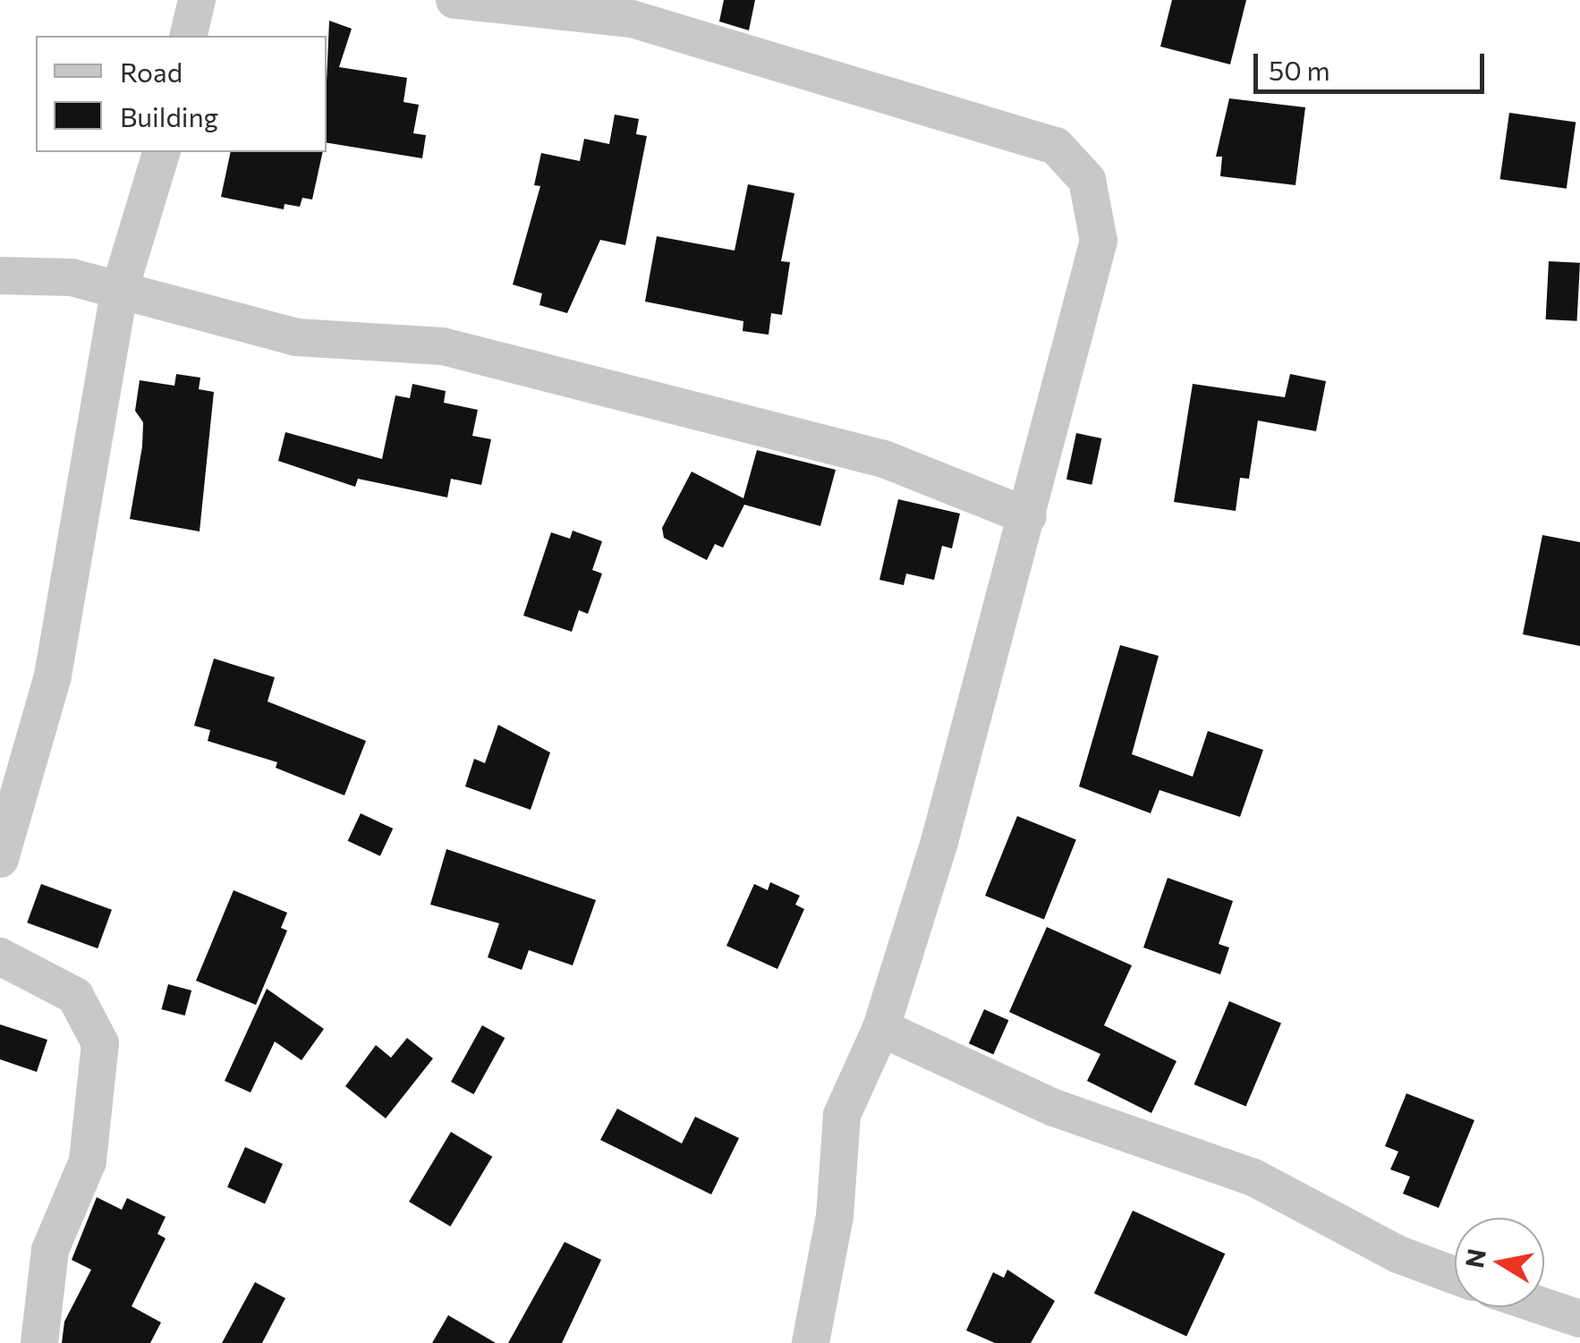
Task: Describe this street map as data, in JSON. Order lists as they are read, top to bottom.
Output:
{
  "legend": ["Road", "Building"],
  "scale_bar": "50 m",
  "north": "left"
}
